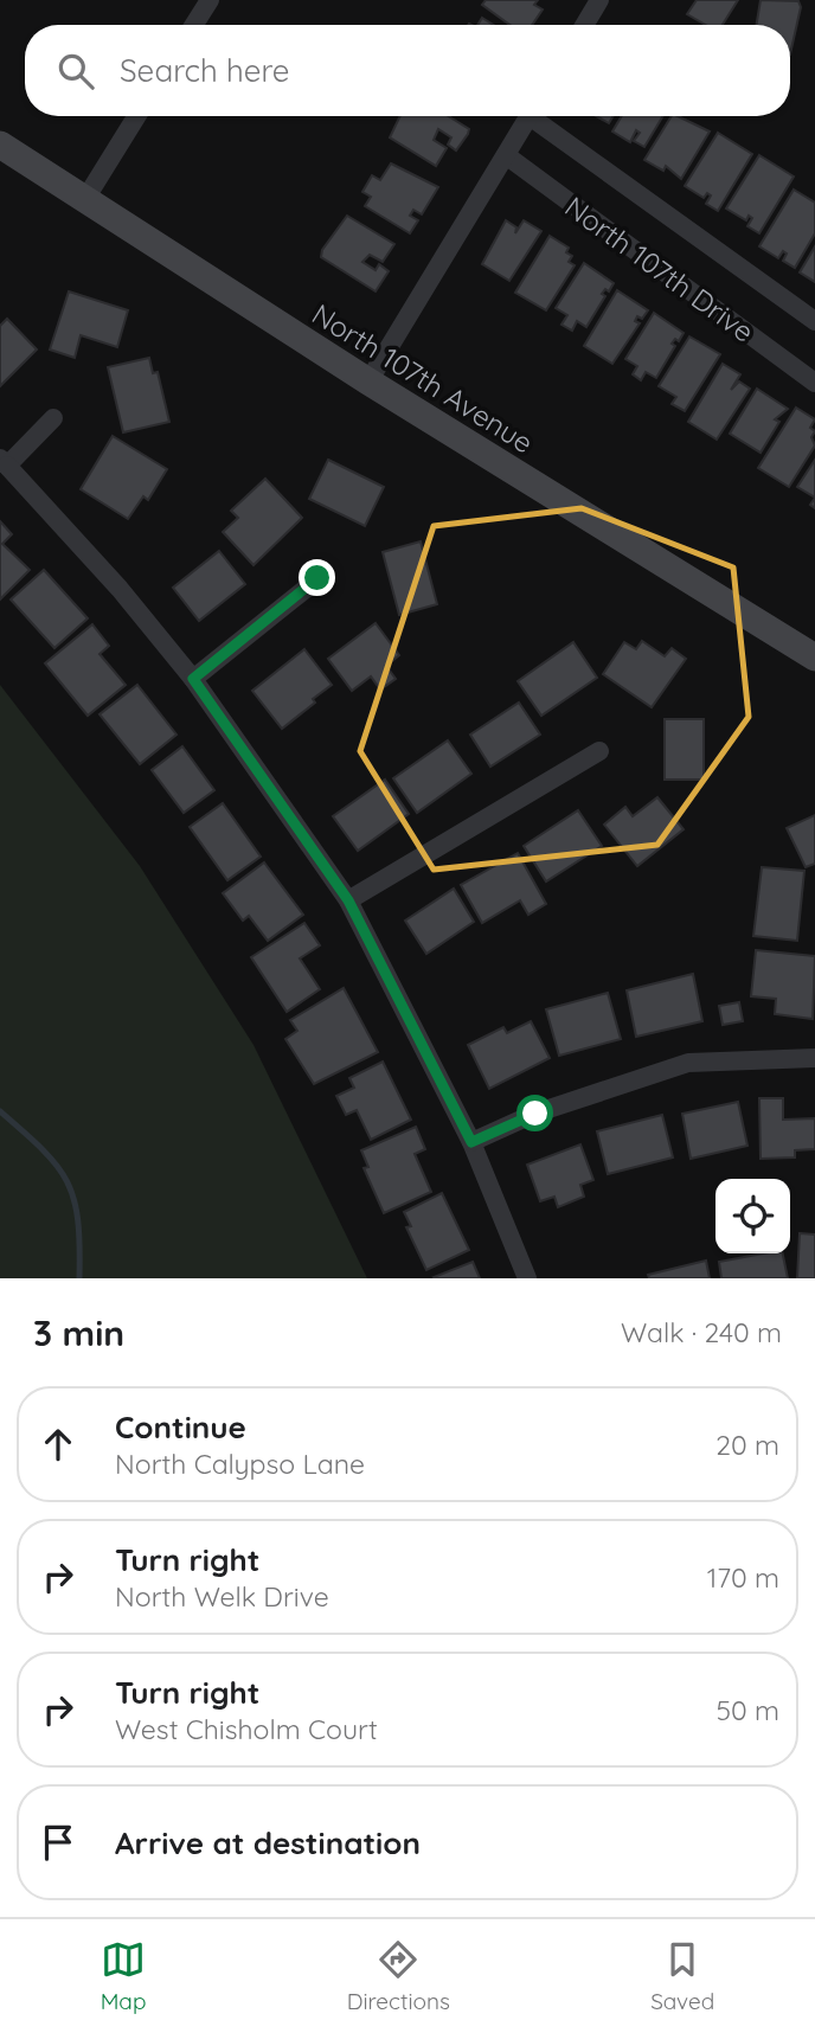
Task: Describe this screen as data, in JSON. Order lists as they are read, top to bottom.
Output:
{
  "streets": {
    "main road": ["North 107th Avenue"],
    "street": ["North 107th Drive"]
  },
  "page": {
    "search": "Search here",
    "heading": ["3 min", "Walk · 240 m"],
    "list": [
      ["Continue", "North Calypso Lane", "20 m"],
      ["Turn right", "North Welk Drive", "170 m"],
      ["Turn right", "West Chisholm Court", "50 m"],
      "Arrive at destination"
    ],
    "nav": ["Map", "Directions", "Saved"]
  }
}
